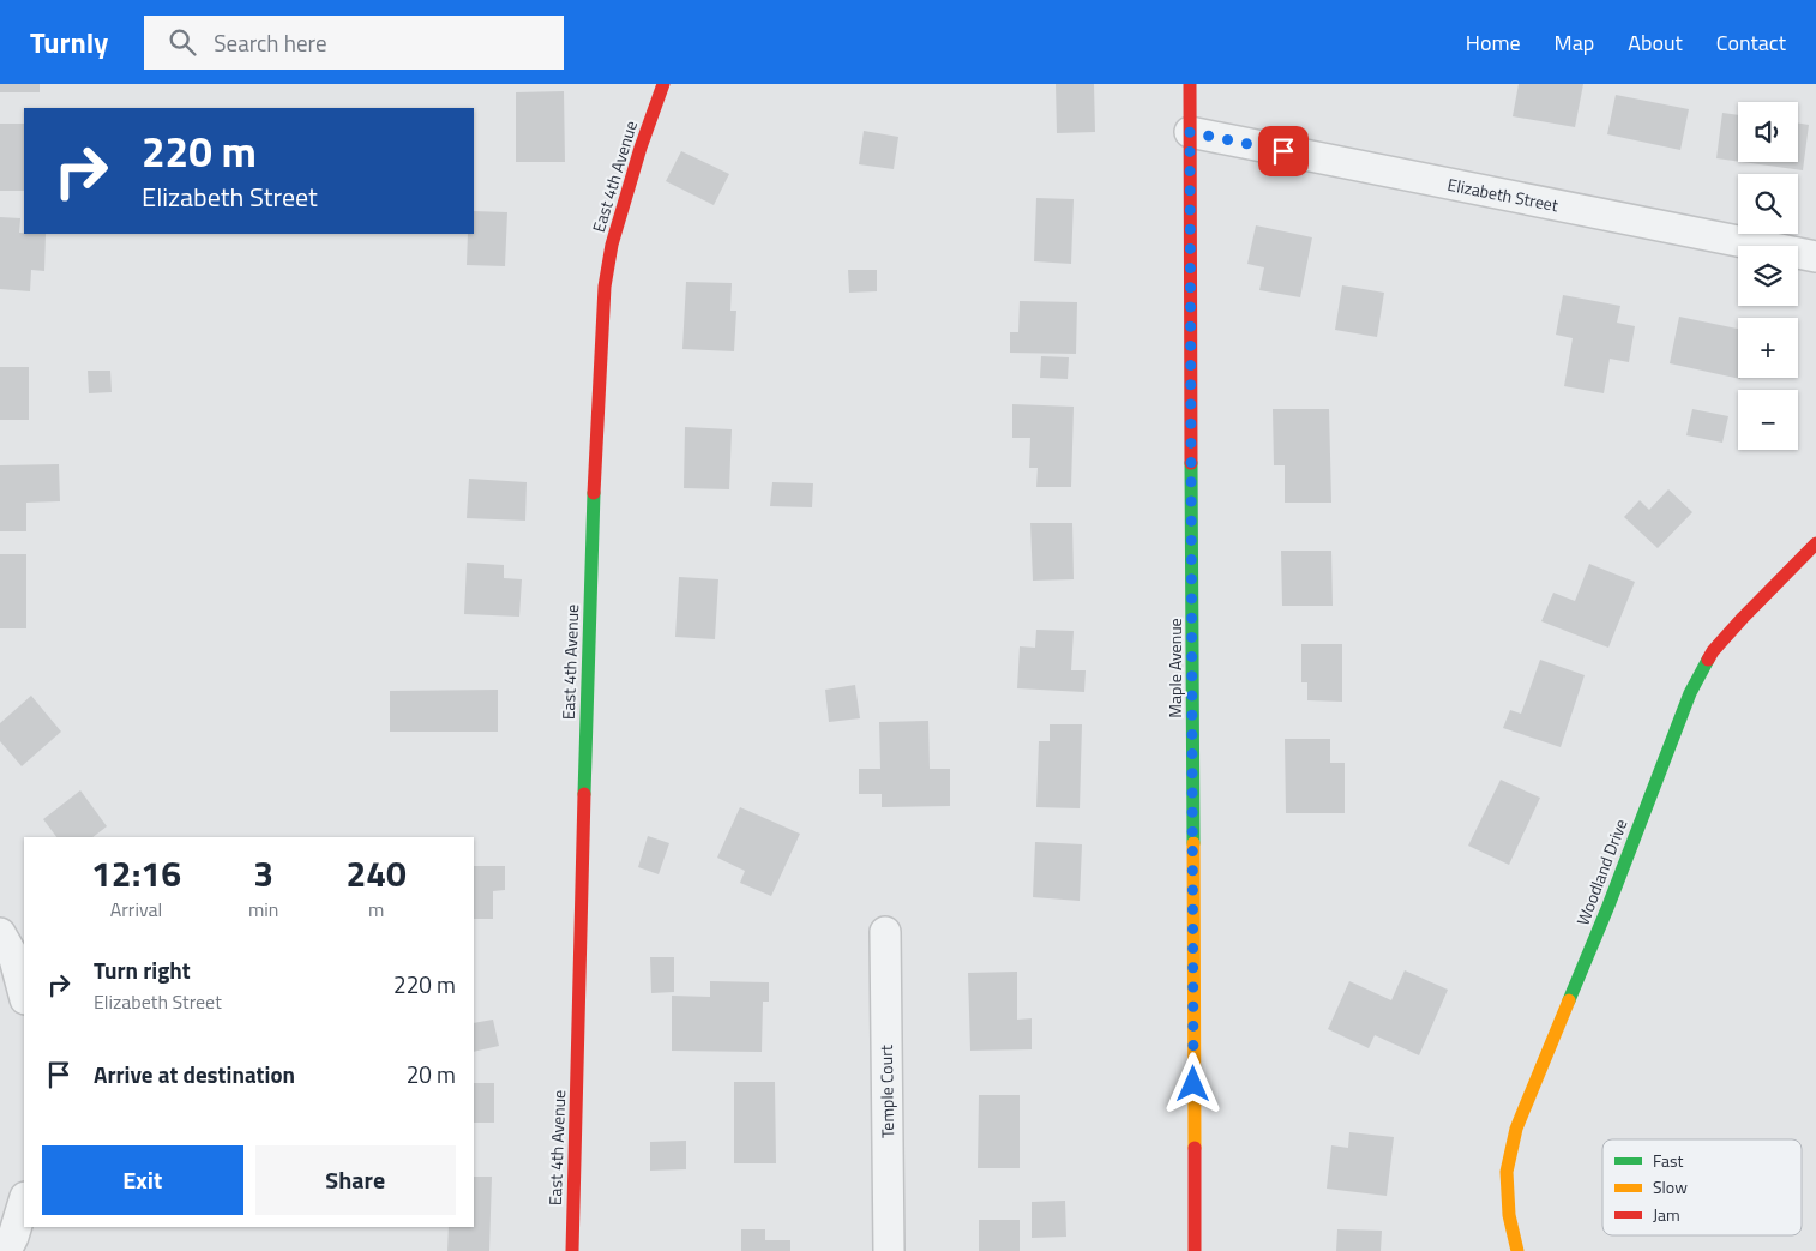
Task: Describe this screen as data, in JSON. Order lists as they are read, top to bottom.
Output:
{
  "streets": {
    "street": [
      "East 4th Avenue",
      "Elizabeth Street",
      "Maple Avenue",
      "Woodland Drive",
      "Temple Court"
    ]
  },
  "crossings": [
    ["Elizabeth Street", "Maple Avenue"]
  ],
  "legend": ["Fast", "Slow", "Jam"],
  "page": {
    "header": "Turnly",
    "search": "Search here",
    "nav": [
      "Home",
      "Map",
      "About",
      "Contact"
    ],
    "map_buttons": ["+", "−"],
    "turn": ["220 m", "Elizabeth Street"],
    "eta": [
      "12:16",
      "Arrival",
      "3",
      "min",
      "240",
      "m"
    ],
    "list": [
      {
        "name": "Turn right",
        "note": "Elizabeth Street",
        "value": "220 m"
      },
      {
        "name": "Arrive at destination",
        "value": "20 m"
      }
    ],
    "buttons": ["Exit", "Share"]
  }
}
